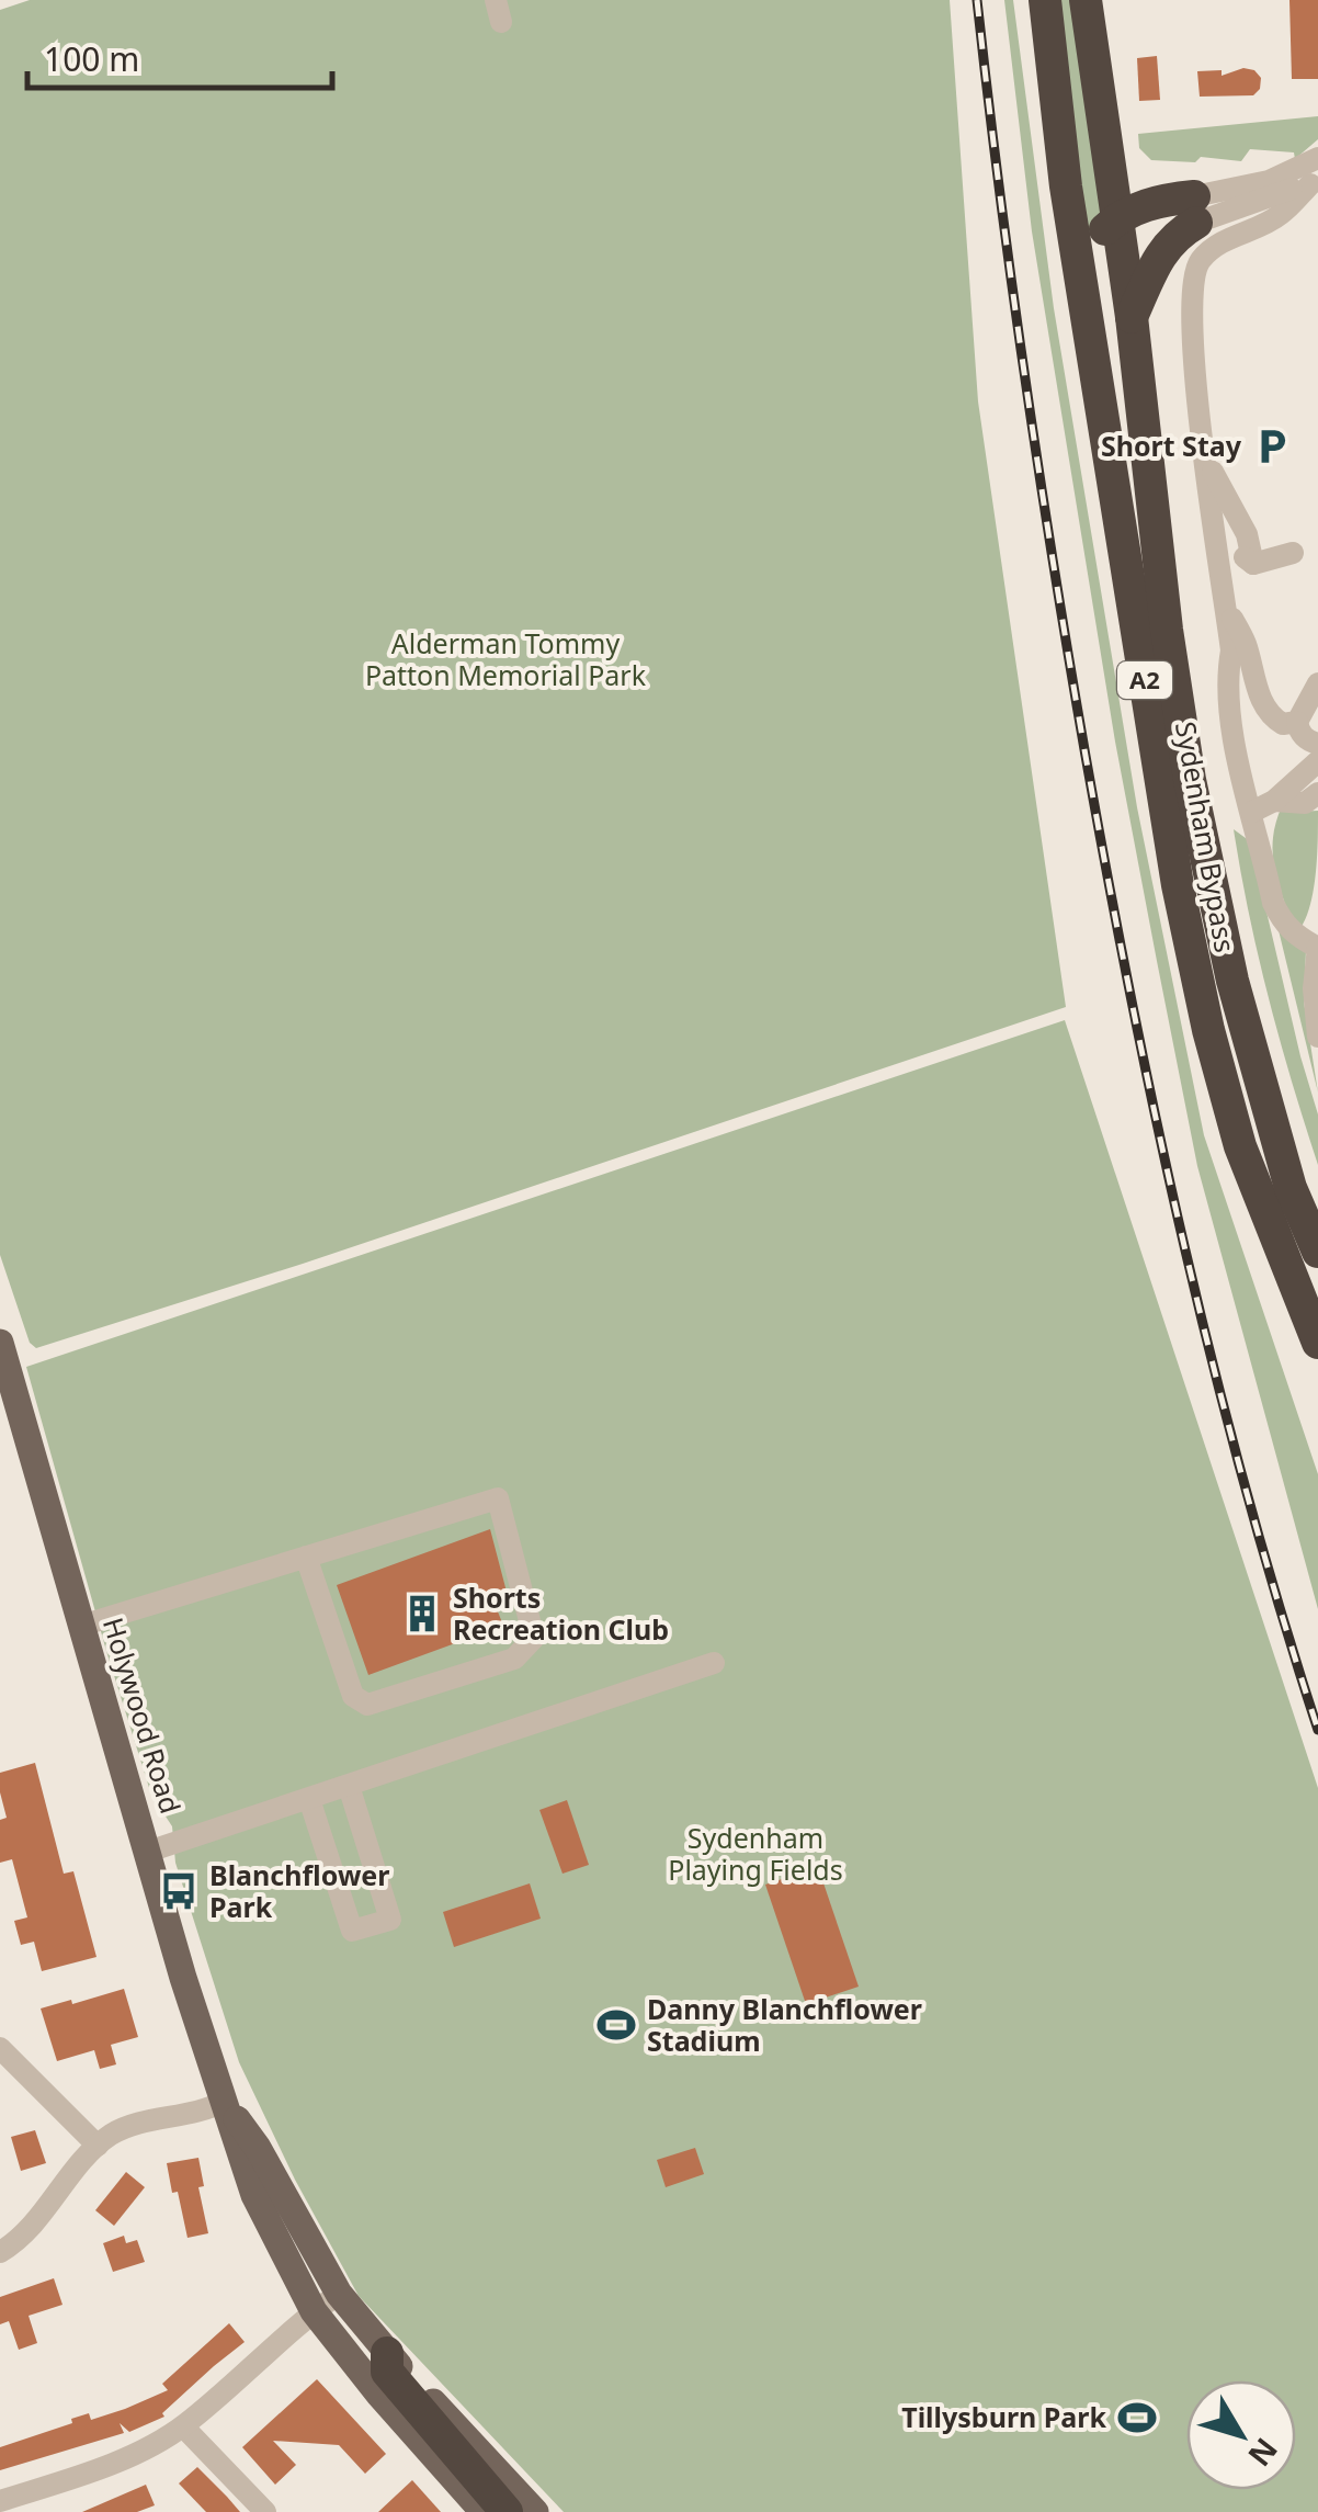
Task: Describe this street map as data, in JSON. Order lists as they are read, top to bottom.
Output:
{
  "streets": {
    "highway": ["A2", "Sydenham Bypass"],
    "main road": ["Holywood Road"]
  },
  "parks": ["Alderman Tommy Patton Memorial Park", "Sydenham Playing Fields"],
  "places": {
    "parking": ["Short Stay"],
    "building": ["Shorts Recreation Club"],
    "bus stop": ["Blanchflower Park"],
    "sports": ["Danny Blanchflower Stadium", "Tillysburn Park"]
  },
  "scale_bar": "100 m",
  "north": "bottom right"
}
